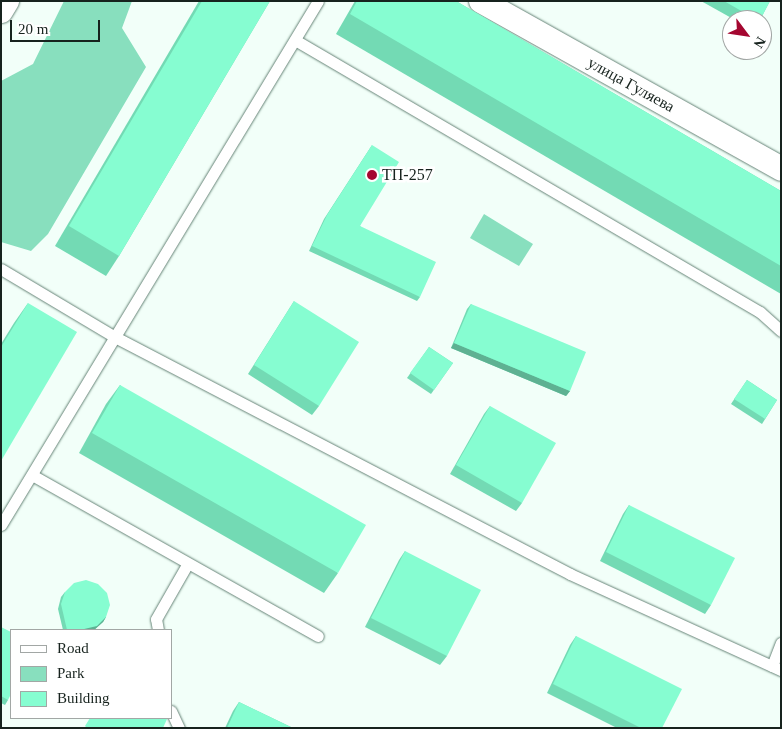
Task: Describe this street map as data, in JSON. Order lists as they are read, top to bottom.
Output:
{
  "streets": {
    "street": ["улица Гуляева"]
  },
  "places": ["ТП-257"],
  "legend": ["Road", "Park", "Building"],
  "scale_bar": "20 m",
  "north": "bottom right"
}
